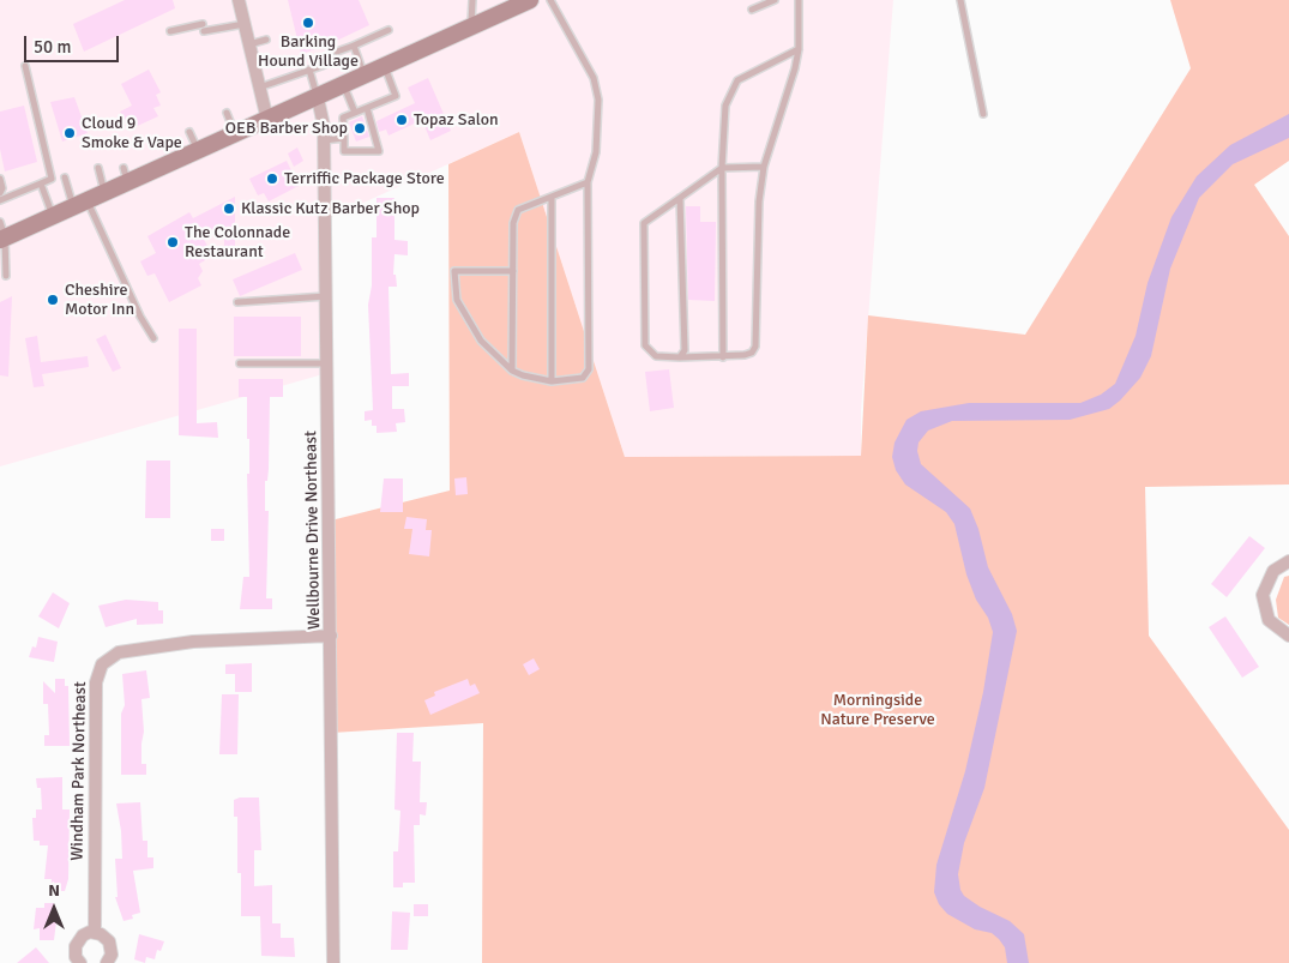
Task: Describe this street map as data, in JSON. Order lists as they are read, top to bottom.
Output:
{
  "streets": {
    "street": ["Wellbourne Drive Northeast", "Windham Park Northeast"]
  },
  "crossings": [
    ["Wellbourne Drive Northeast", "Windham Park Northeast"]
  ],
  "parks": ["Morningside Nature Preserve"],
  "places": [
    "Barking Hound Village",
    "Topaz Salon",
    "OEB Barber Shop",
    "Cloud 9 Smoke & Vape",
    "Terriffic Package Store",
    "Klassic Kutz Barber Shop",
    "The Colonnade Restaurant",
    "Cheshire Motor Inn"
  ],
  "scale_bar": "50 m",
  "north": "top"
}
